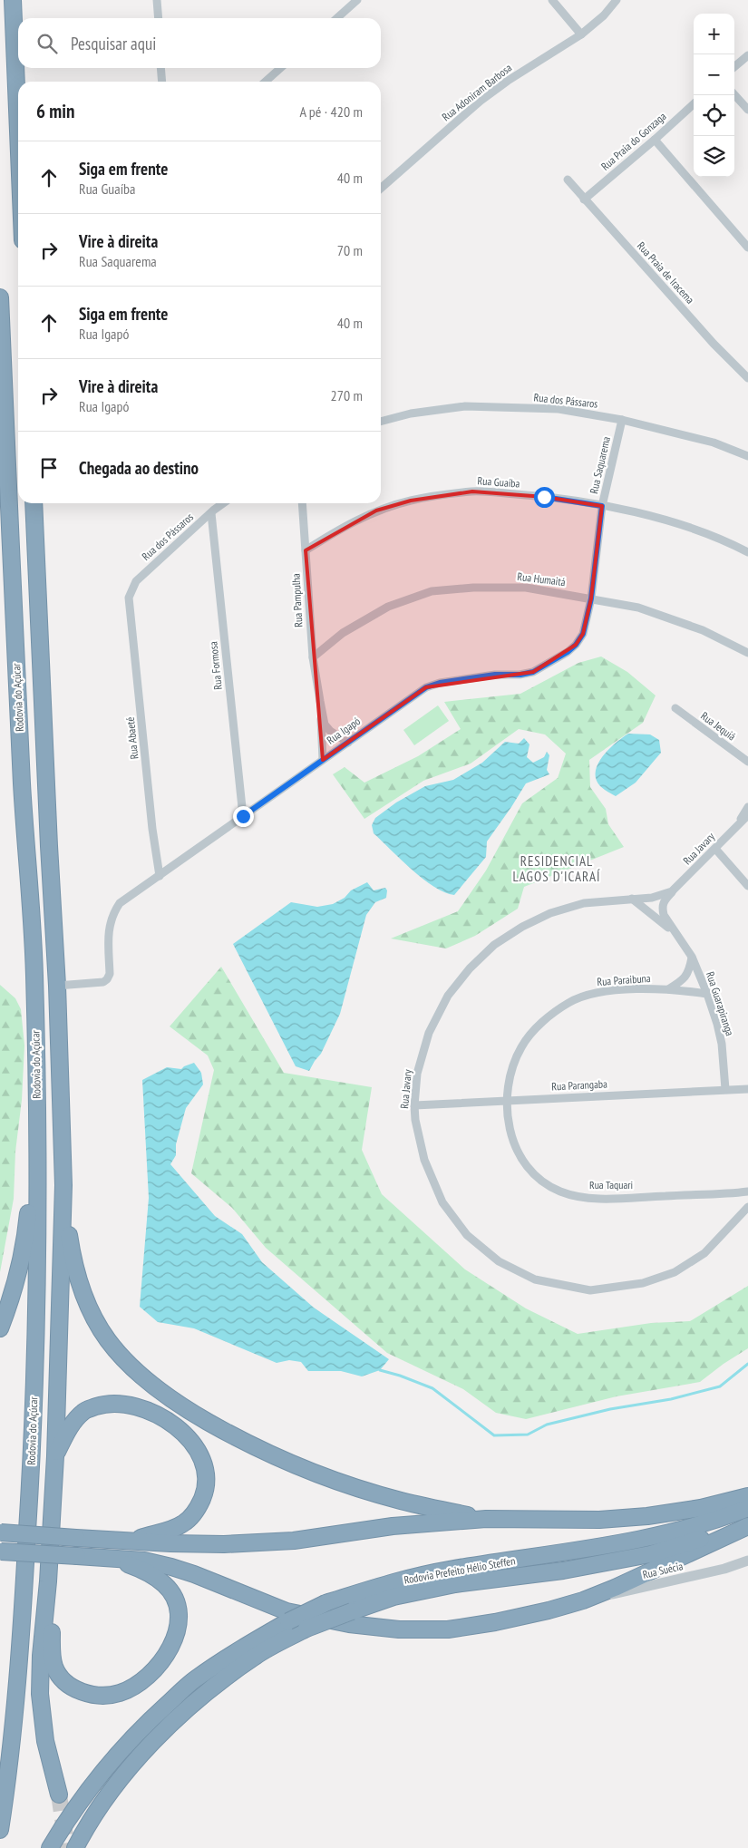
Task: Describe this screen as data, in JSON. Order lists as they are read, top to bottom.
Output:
{
  "streets": {
    "highway": ["Rodovia do Açúcar", "Rodovia Prefeito Hélio Steffen"],
    "street": [
      "Rua Adoniram Barbosa",
      "Rua Praia do Gonzaga",
      "Rua Praia de Iracema",
      "Rua dos Pássaros",
      "Rua Saquarema",
      "Rua Guaíba",
      "Rua Humaitá",
      "Rua Pampulha",
      "Rua Formosa",
      "Rua Jequiá",
      "Rua Igapó",
      "Rua Abaeté",
      "Rua Javary",
      "Rua Paraibuna",
      "Rua Guarapiranga",
      "Rua Parangaba",
      "Rua Taquari",
      "Rua Suécia"
    ]
  },
  "crossings": [
    ["Rua Praia do Gonzaga", "Rua Praia de Iracema"],
    ["Rua dos Pássaros", "Rua Saquarema"],
    ["Rua dos Pássaros", "Rua Formosa"],
    ["Rua dos Pássaros", "Rua Abaeté"],
    ["Rua Saquarema", "Rua Guaíba"],
    ["Rua Saquarema", "Rua Humaitá"],
    ["Rua Saquarema", "Rua Igapó"],
    ["Rua Guaíba", "Rua Pampulha"],
    ["Rua Humaitá", "Rua Pampulha"],
    ["Rua Humaitá", "Rua Igapó"],
    ["Rua Pampulha", "Rua Igapó"],
    ["Rua Formosa", "Rua Igapó"],
    ["Rodovia do Açúcar", "Rua Igapó"],
    ["Rua Igapó", "Rua Abaeté"],
    ["Rua Javary", "Rua Guarapiranga"],
    ["Rua Javary", "Rua Parangaba"],
    ["Rua Paraibuna", "Rua Guarapiranga"],
    ["Rua Paraibuna", "Rua Parangaba"],
    ["Rua Paraibuna", "Rua Taquari"],
    ["Rua Guarapiranga", "Rua Parangaba"],
    ["Rua Parangaba", "Rua Taquari"]
  ],
  "districts": ["RESIDENCIAL LAGOS D'ICARAÍ"],
  "page": {
    "map_buttons": ["+", "−"],
    "search": "Pesquisar aqui",
    "heading": ["6 min", "A pé · 420 m"],
    "list": [
      ["Siga em frente", "Rua Guaíba", "40 m"],
      ["Vire à direita", "Rua Saquarema", "70 m"],
      ["Siga em frente", "Rua Igapó", "40 m"],
      ["Vire à direita", "Rua Igapó", "270 m"],
      "Chegada ao destino"
    ]
  }
}
